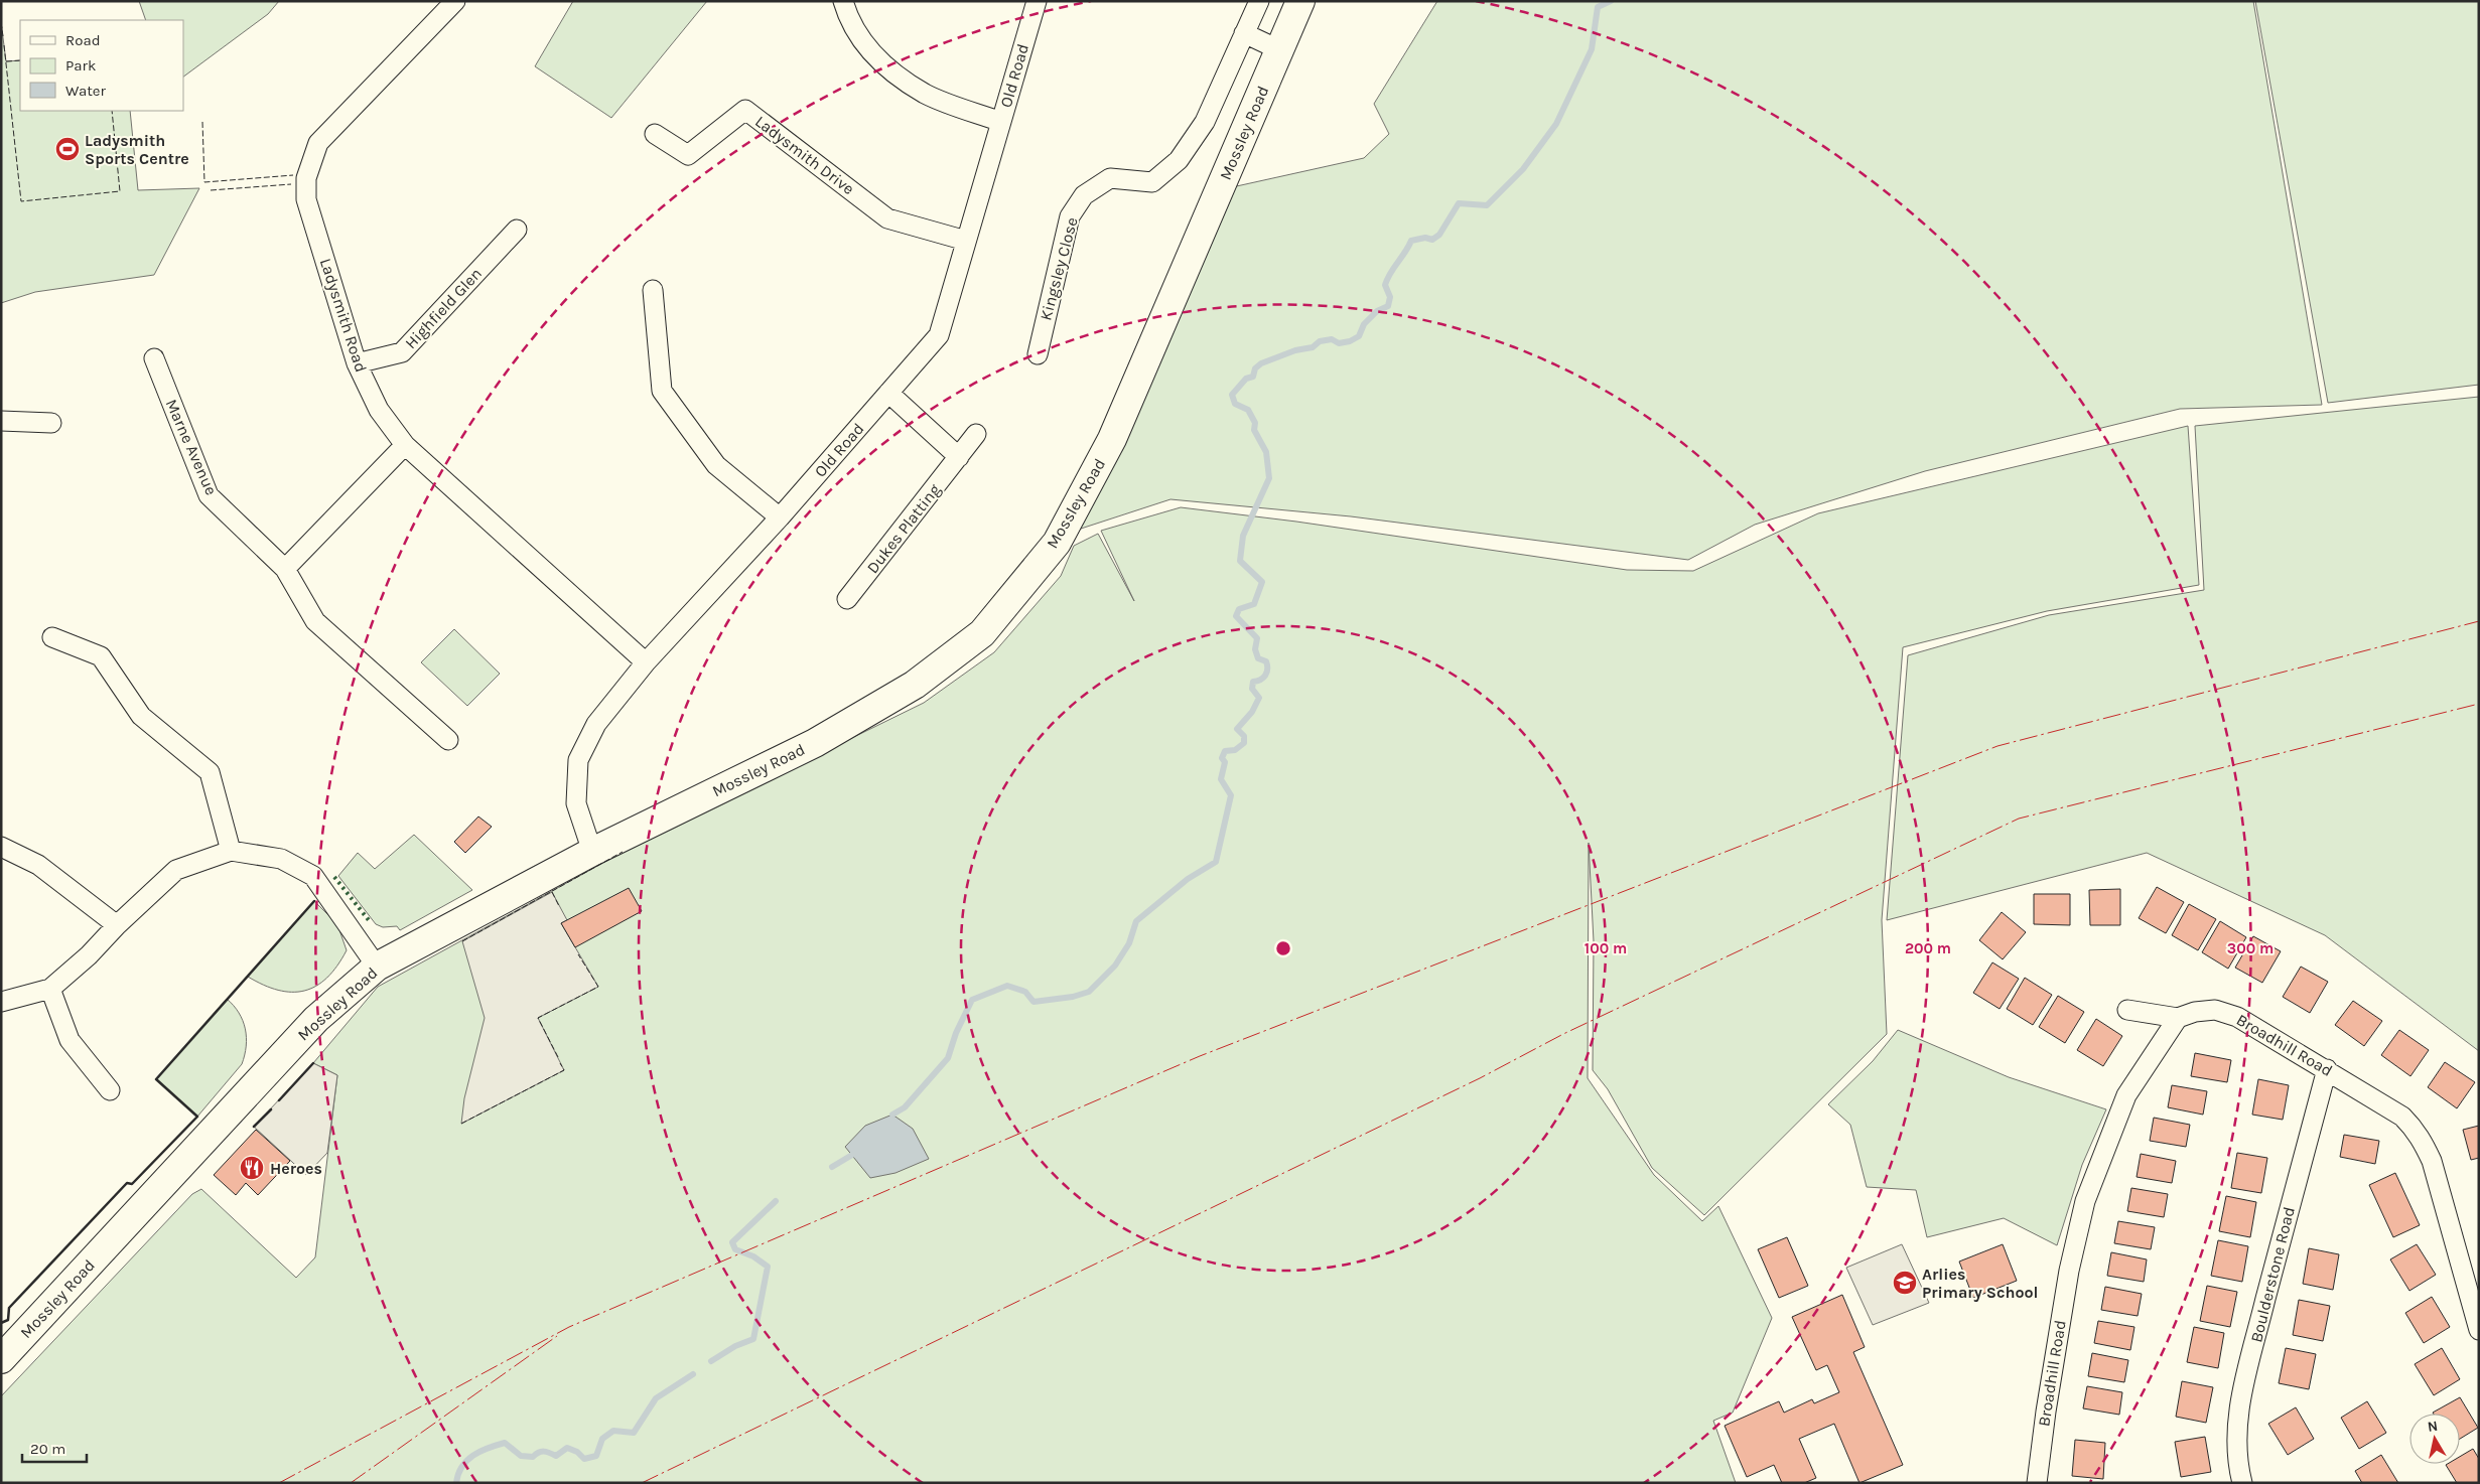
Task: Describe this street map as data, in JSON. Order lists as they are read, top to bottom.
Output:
{
  "streets": {
    "main road": ["Mossley Road"],
    "street": [
      "Old Road",
      "Ladysmith Drive",
      "Kingsley Close",
      "Highfield Glen",
      "Ladysmith Road",
      "Marne Avenue",
      "Dukes Platting",
      "Broadhill Road",
      "Boulderstone Road"
    ]
  },
  "crossings": [
    ["Old Road", "Mossley Road"],
    ["Old Road", "Ladysmith Drive"],
    ["Old Road", "Ladysmith Road"],
    ["Highfield Glen", "Ladysmith Road"],
    ["Broadhill Road", "Boulderstone Road"]
  ],
  "places": {
    "sports": ["Ladysmith Sports Centre"],
    "restaurant": ["Heroes"],
    "school or university": ["Arlies Primary School"]
  },
  "legend": ["Road", "Park", "Water"],
  "scale_bar": "20 m",
  "north": "top",
  "rings": ["100 m", "200 m", "300 m"]
}
